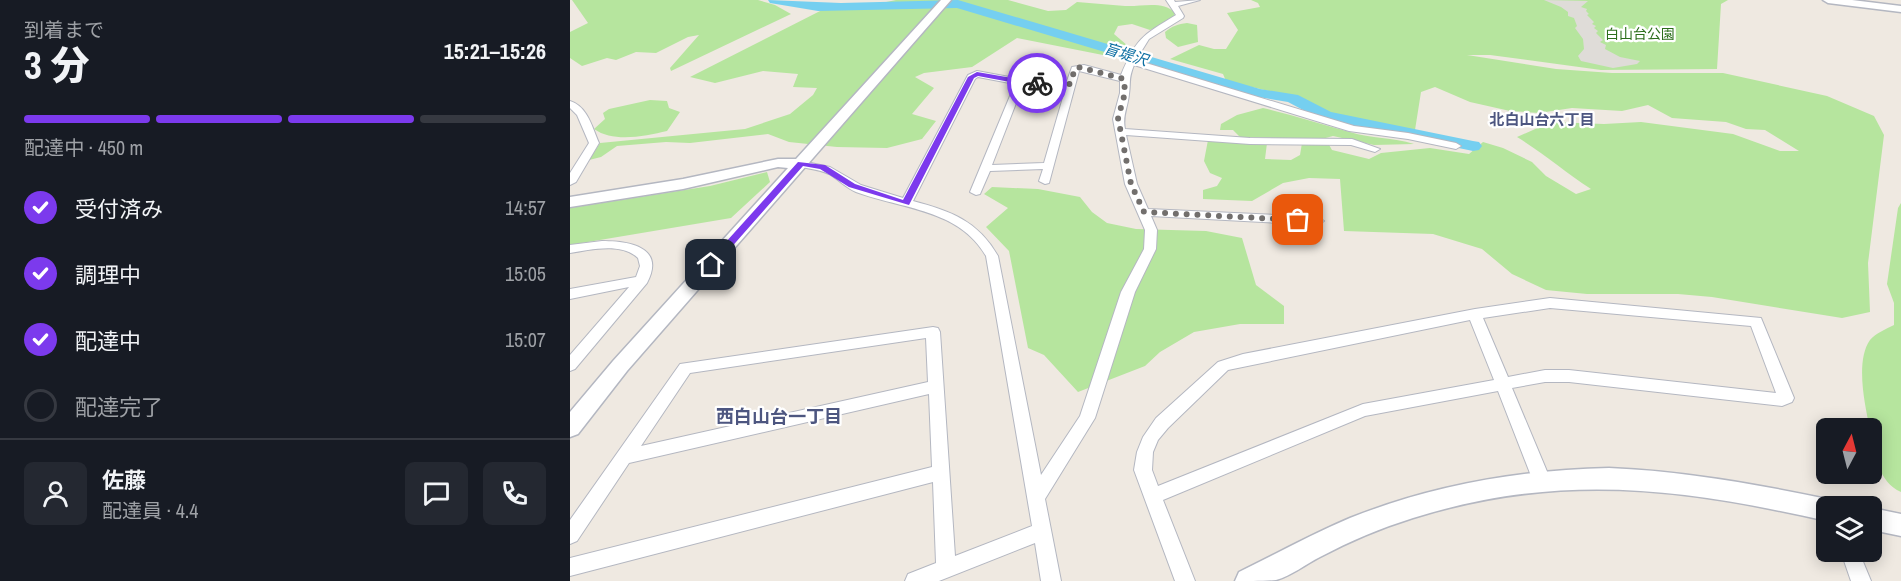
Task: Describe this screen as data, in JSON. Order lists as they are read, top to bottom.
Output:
{
  "districts": ["北白山台六丁目", "西白山台一丁目"],
  "water": ["盲堤沢"],
  "parks": ["白山台公園"],
  "north": "top",
  "page": {
    "heading": ["3 分", "到着まで", "15:21–15:26"],
    "panel": ["佐藤", "配達員 · 4.4"],
    "bar": "配達中 · 450 m",
    "list": [
      ["受付済み", "14:57"],
      ["調理中", "15:05"],
      ["配達中", "15:07"],
      "配達完了"
    ]
  }
}
